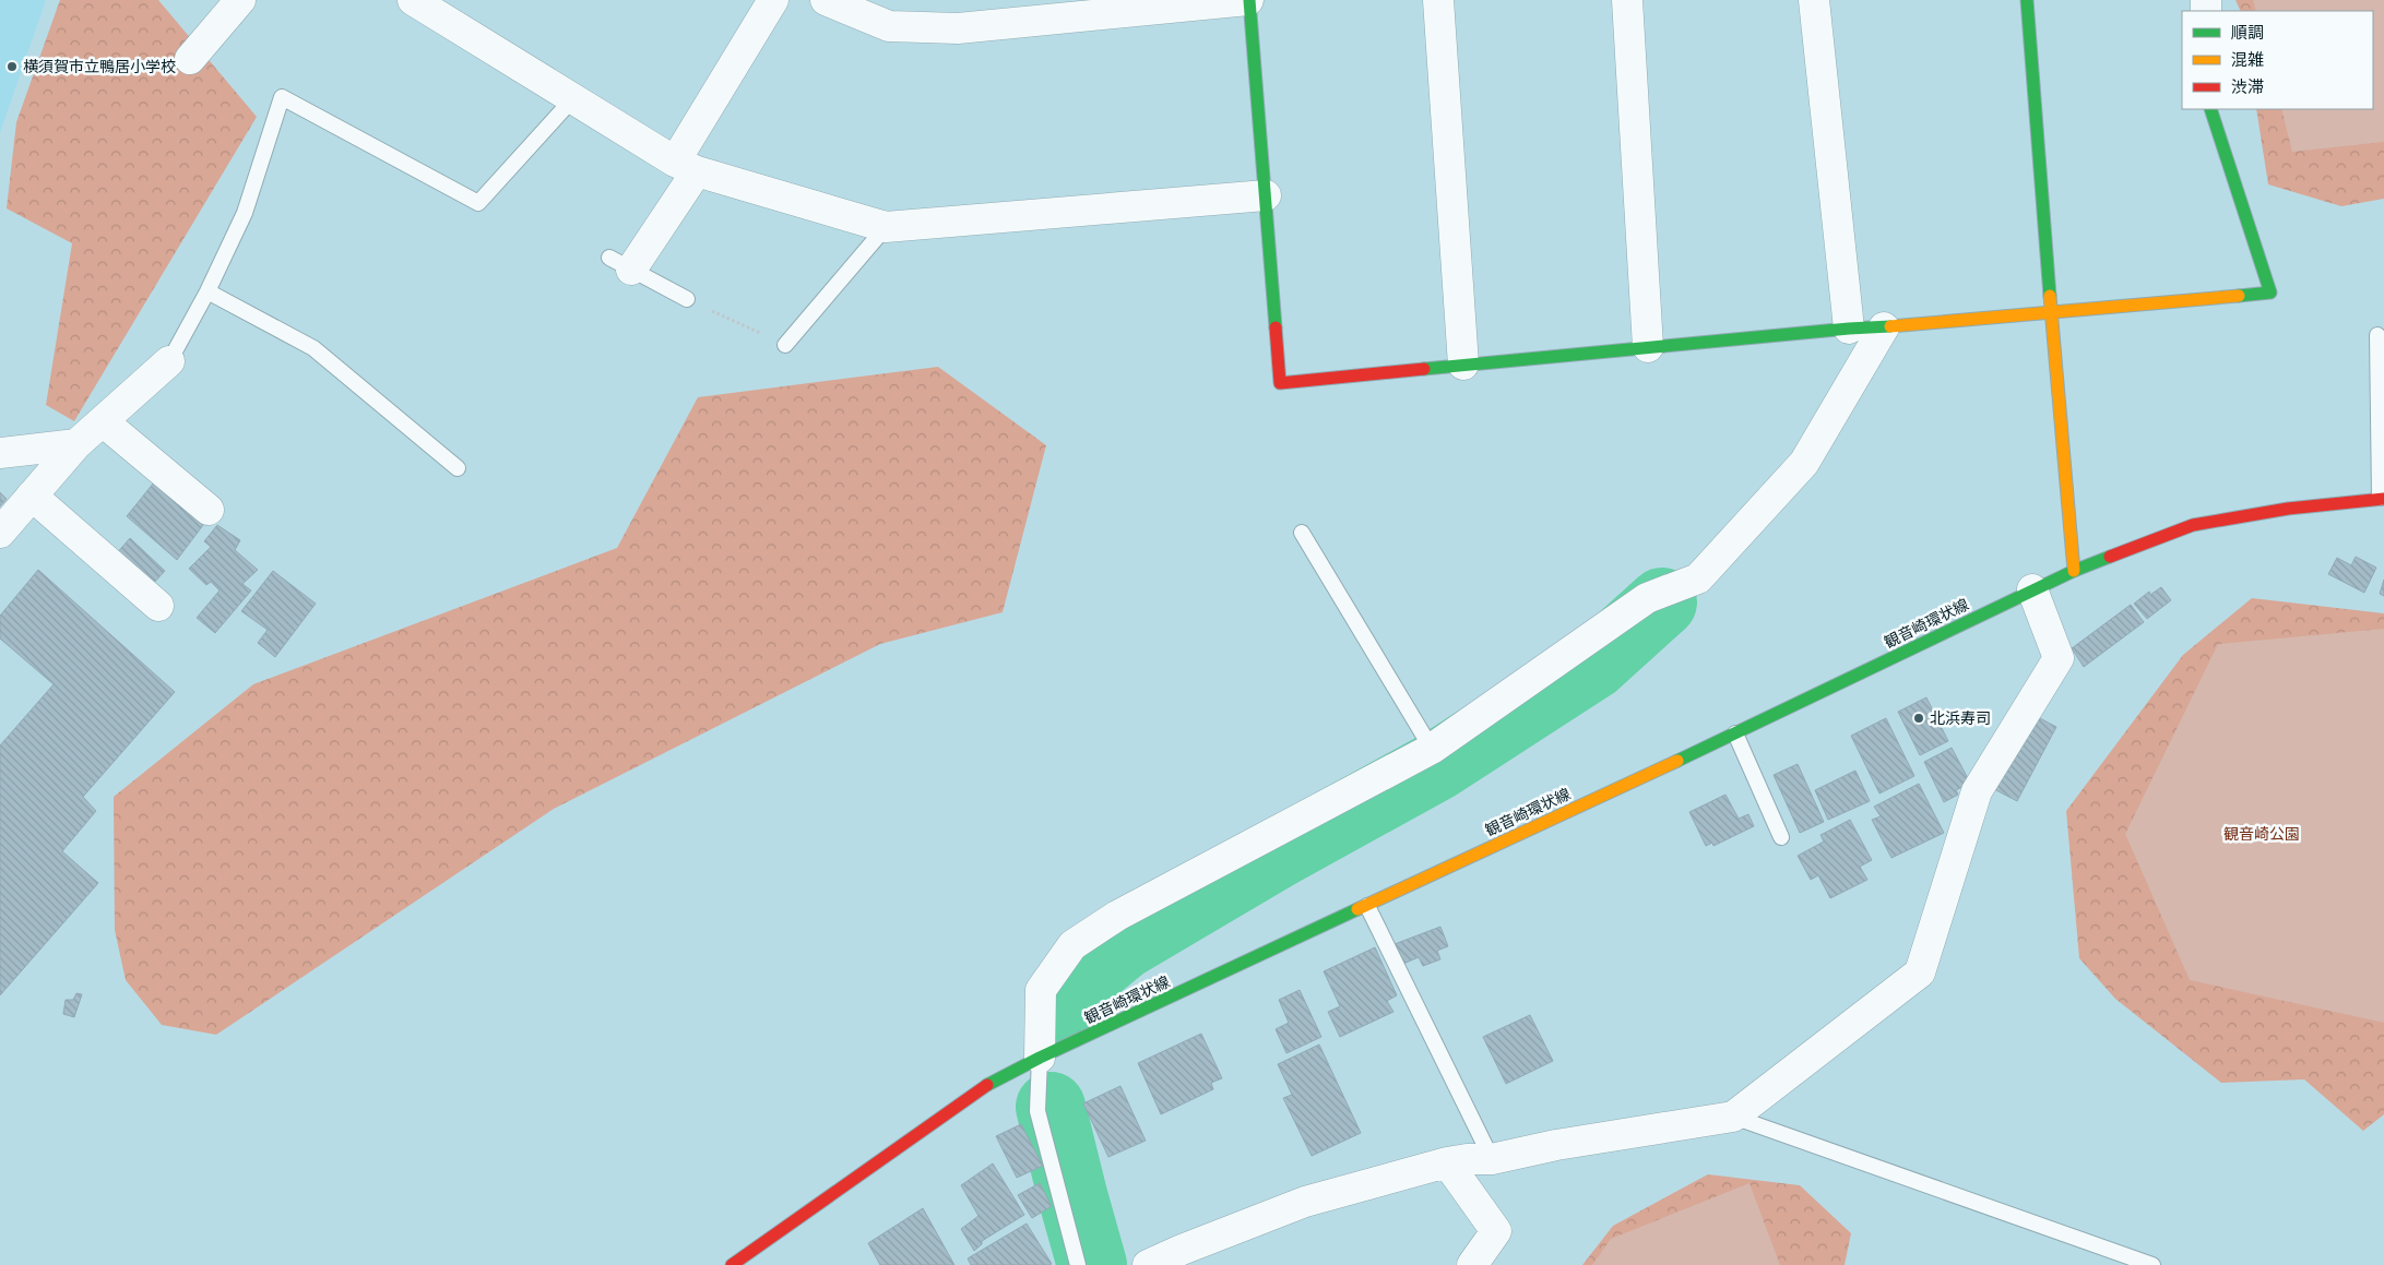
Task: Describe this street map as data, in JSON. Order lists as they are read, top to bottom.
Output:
{
  "streets": {
    "street": ["観音崎環状線"]
  },
  "parks": ["観音崎公園"],
  "places": ["横須賀市立鴨居小学校", "北浜寿司"],
  "legend": ["順調", "混雑", "渋滞"]
}
